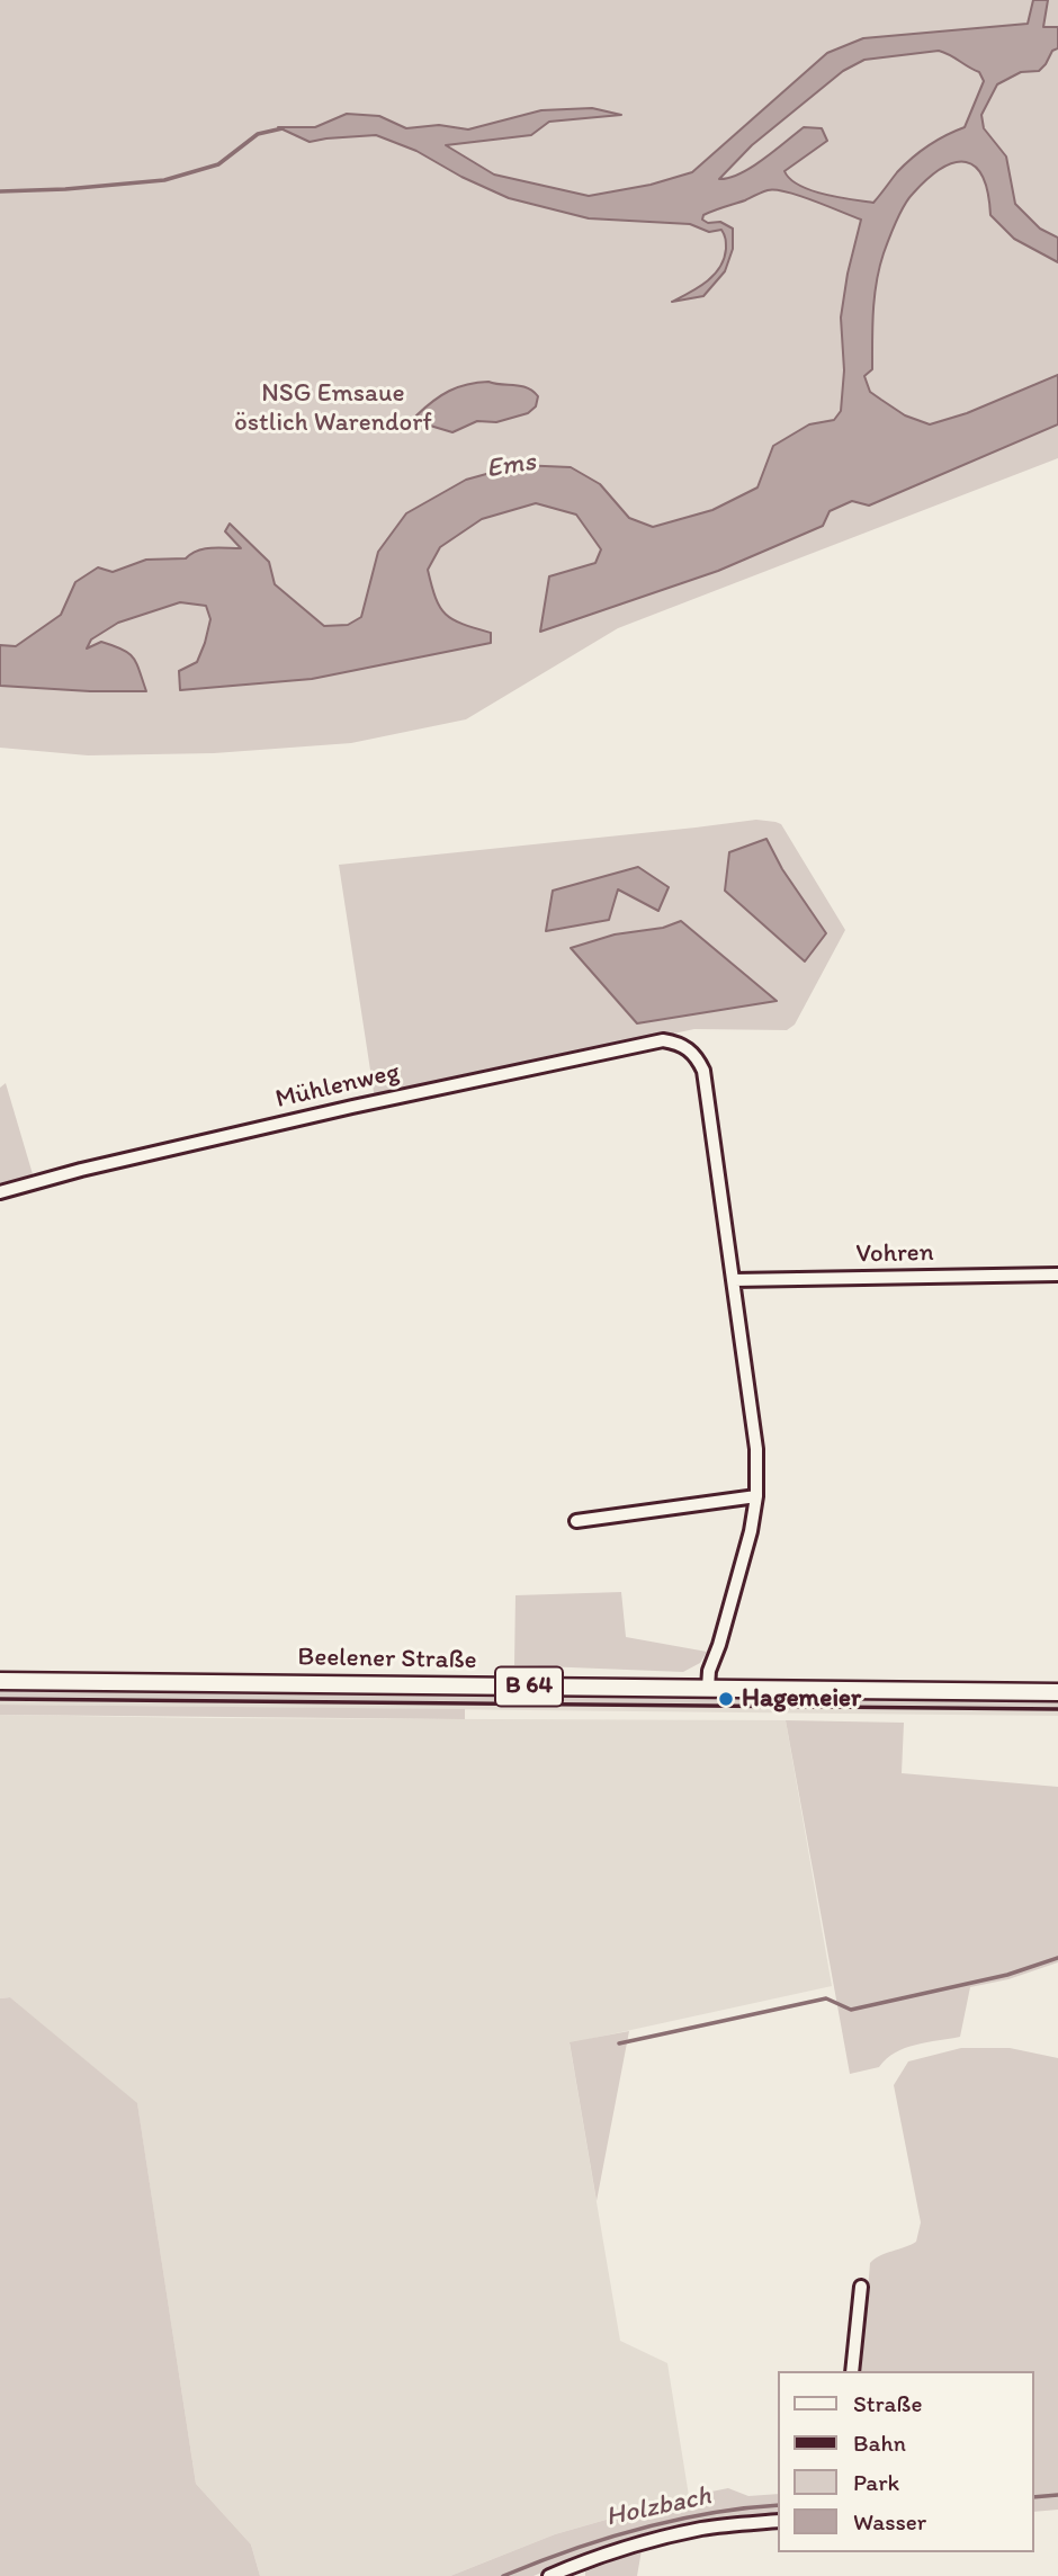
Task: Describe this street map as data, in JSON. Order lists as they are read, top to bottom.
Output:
{
  "streets": {
    "main road": ["Beelener Straße", "B 64"],
    "street": ["Mühlenweg", "Vohren"]
  },
  "crossings": [
    ["Mühlenweg", "Vohren"]
  ],
  "water": ["Ems", "Holzbach"],
  "parks": ["NSG Emsaue östlich Warendorf"],
  "places": ["Hagemeier"],
  "legend": [
    "Straße",
    "Bahn",
    "Park",
    "Wasser"
  ]
}
